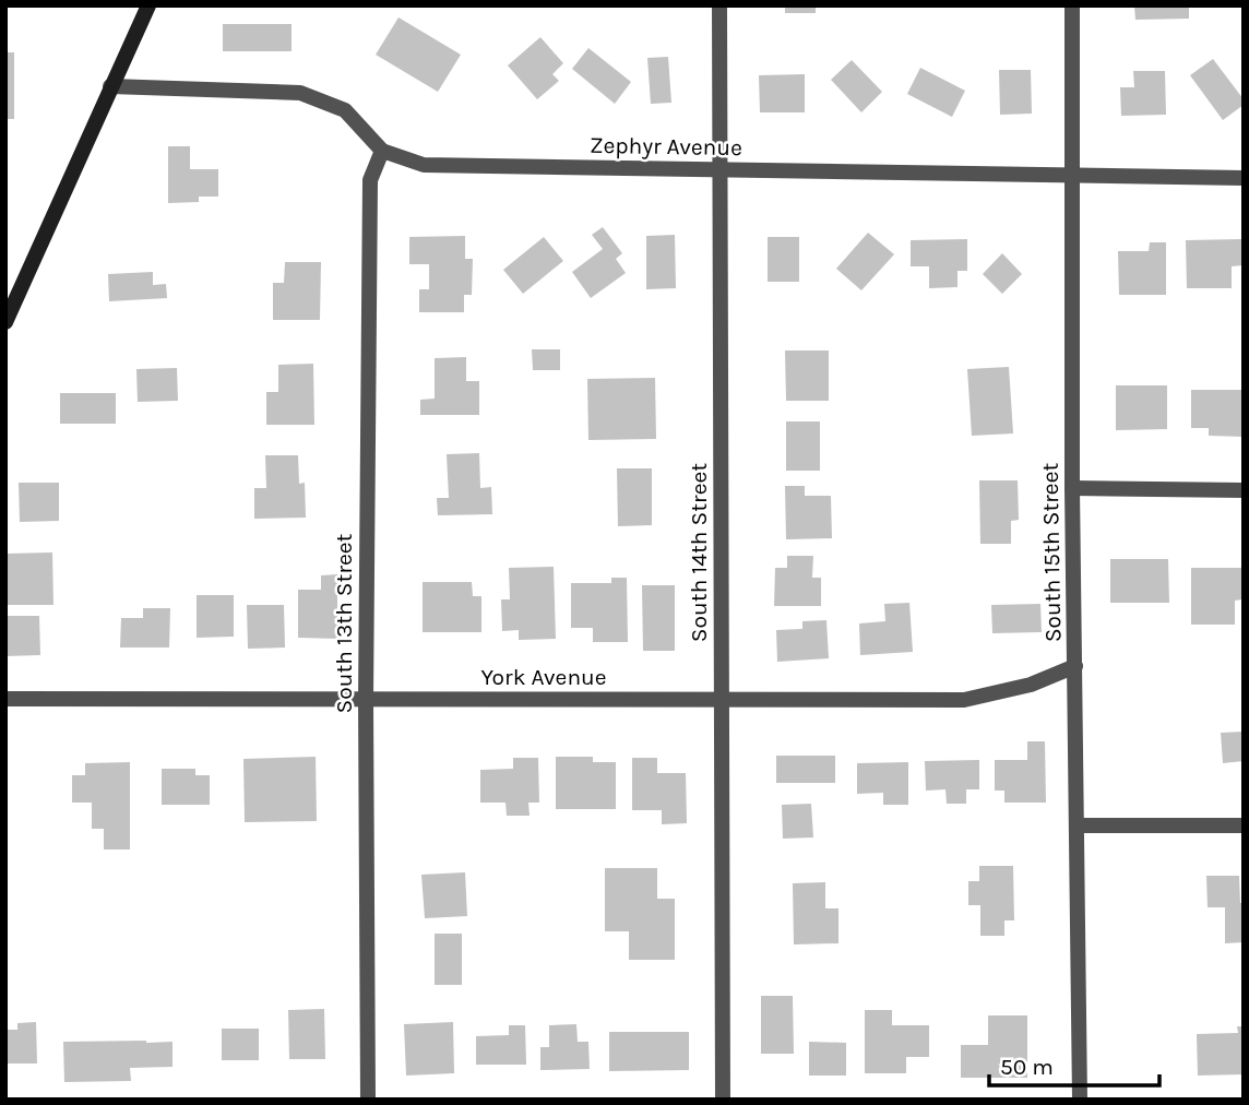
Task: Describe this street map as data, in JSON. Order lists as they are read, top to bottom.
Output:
{
  "streets": {
    "street": [
      "Zephyr Avenue",
      "South 14th Street",
      "South 15th Street",
      "South 13th Street",
      "York Avenue"
    ]
  },
  "crossings": [
    ["Zephyr Avenue", "South 14th Street"],
    ["Zephyr Avenue", "South 15th Street"],
    ["Zephyr Avenue", "South 13th Street"],
    ["South 14th Street", "York Avenue"],
    ["South 15th Street", "York Avenue"],
    ["South 13th Street", "York Avenue"]
  ],
  "scale_bar": "50 m"
}
